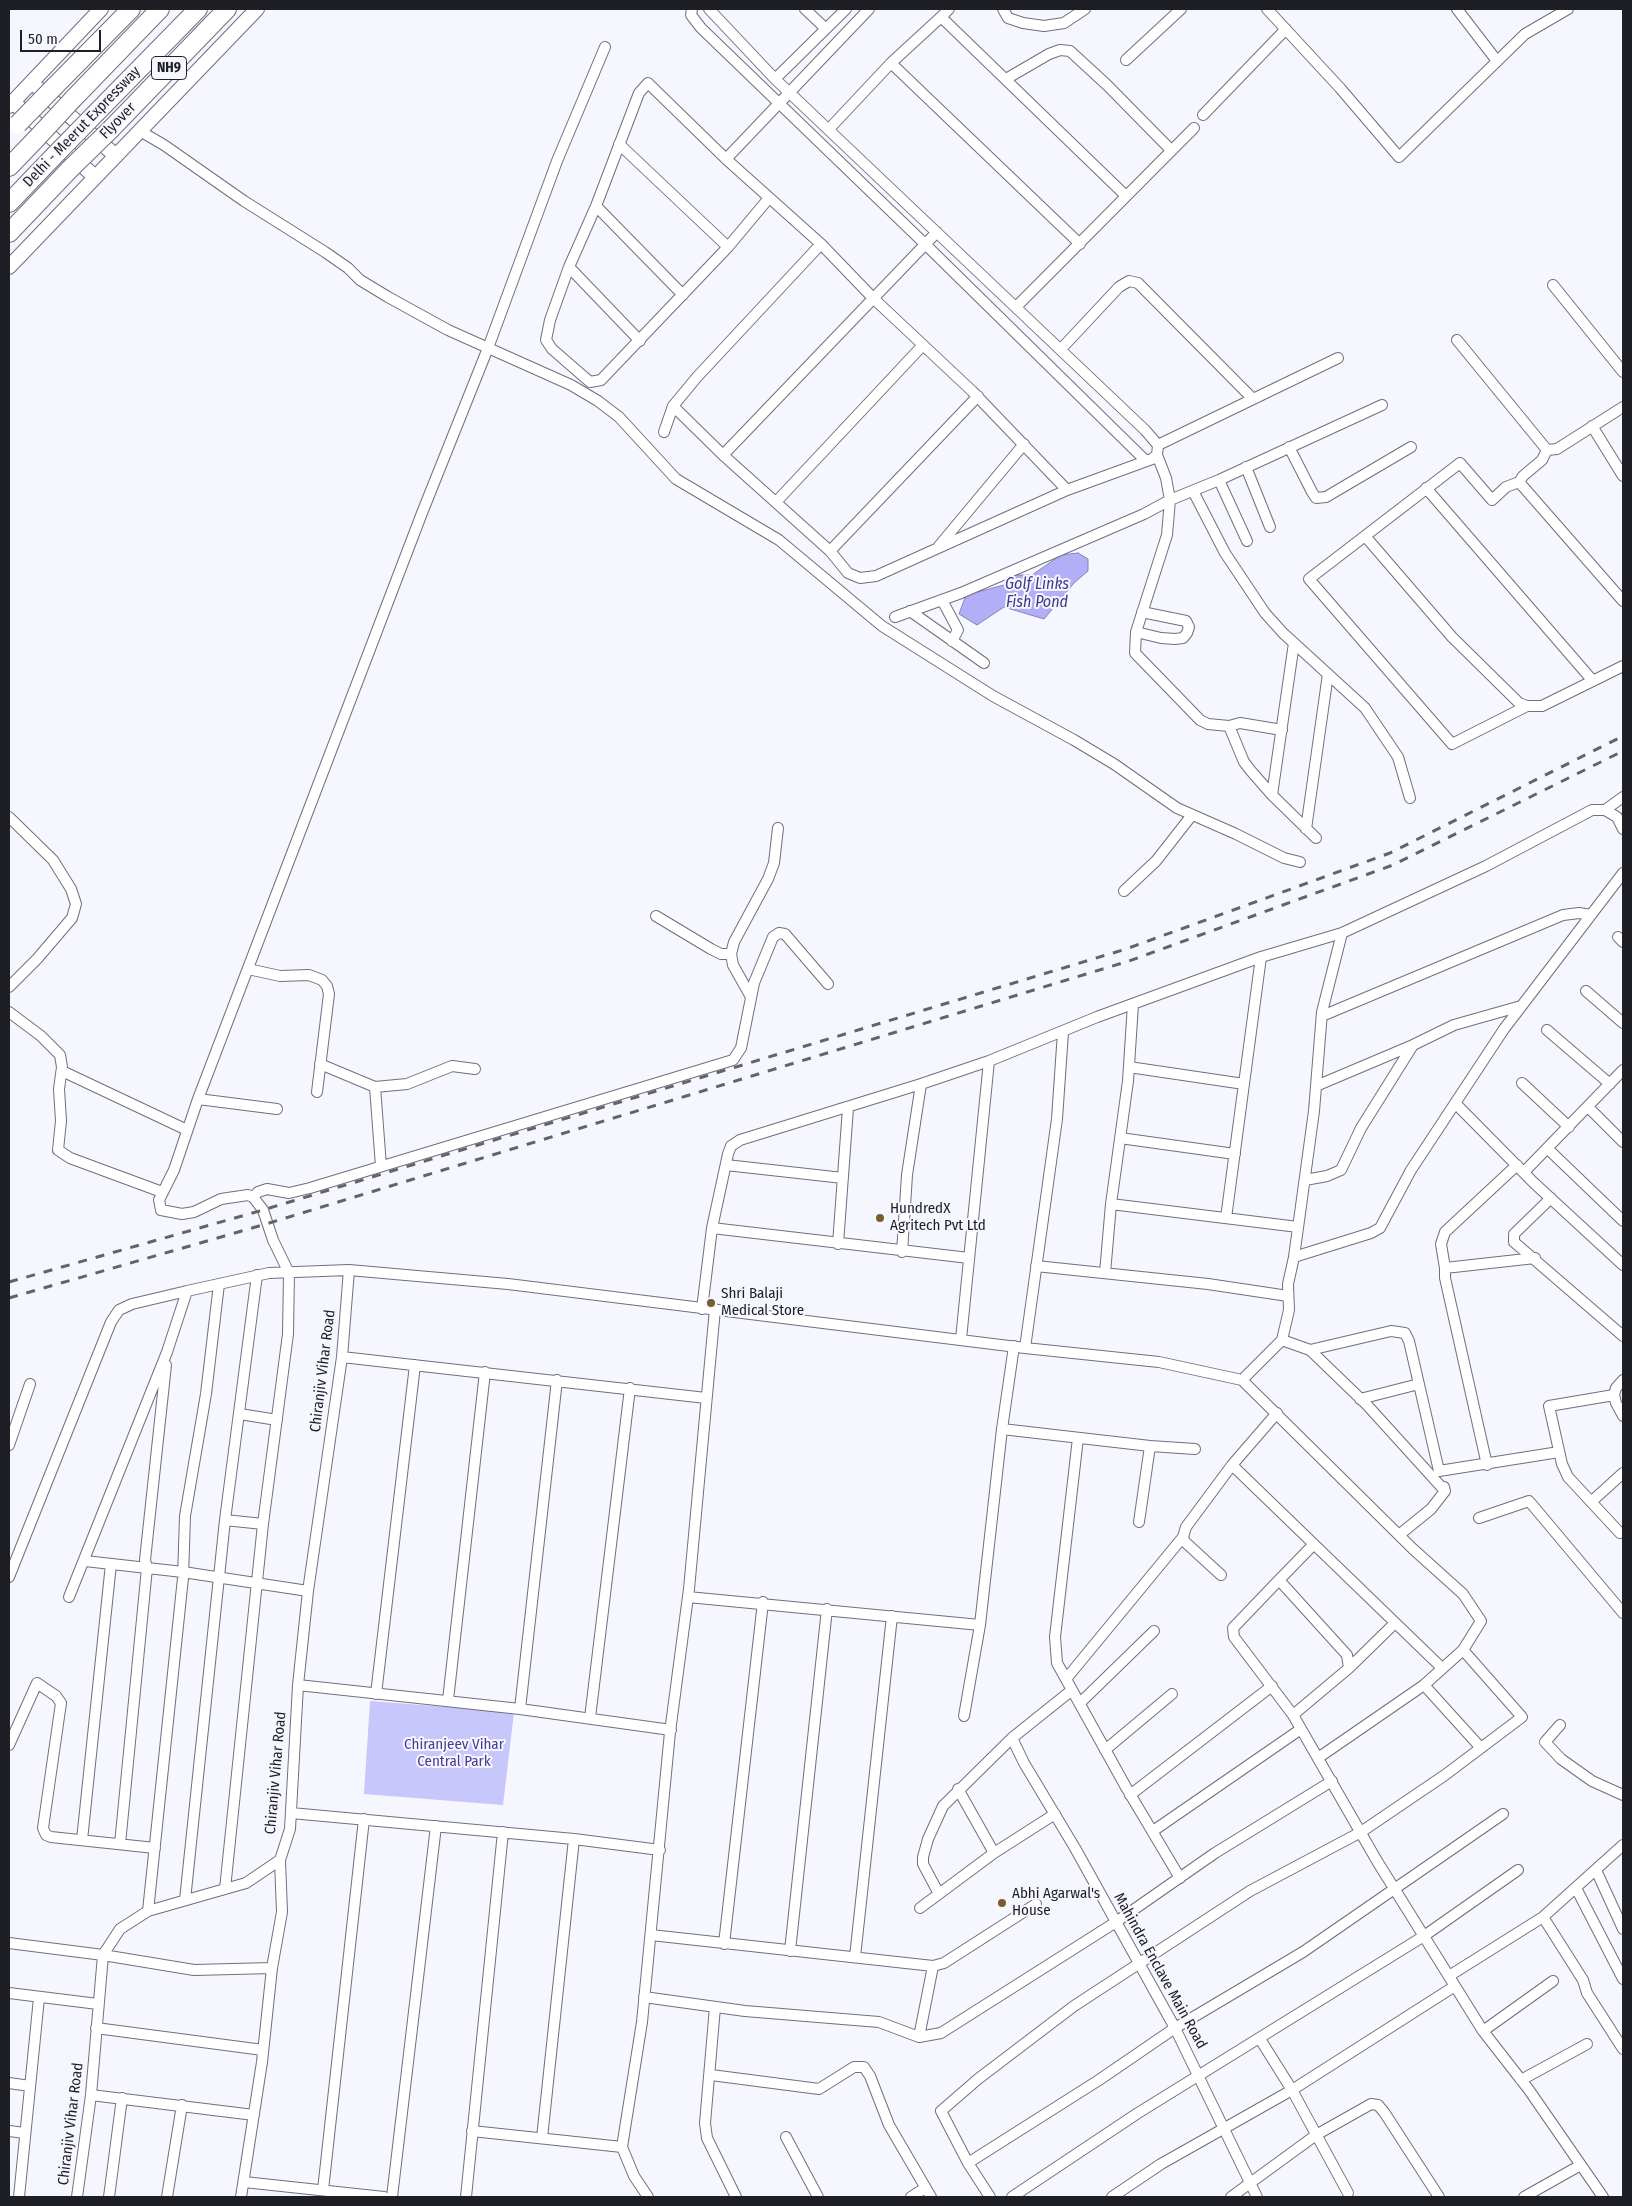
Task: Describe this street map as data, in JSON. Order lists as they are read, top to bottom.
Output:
{
  "streets": {
    "highway": ["NH9", "Flyover", "Delhi - Meerut Expressway"],
    "street": ["Chiranjiv Vihar Road", "Mahindra Enclave Main Road"]
  },
  "water": ["Golf Links Fish Pond"],
  "parks": ["Chiranjeev Vihar Central Park"],
  "places": ["HundredX Agritech Pvt Ltd", "Shri Balaji Medical Store", "Abhi Agarwal's House"],
  "scale_bar": "50 m"
}
